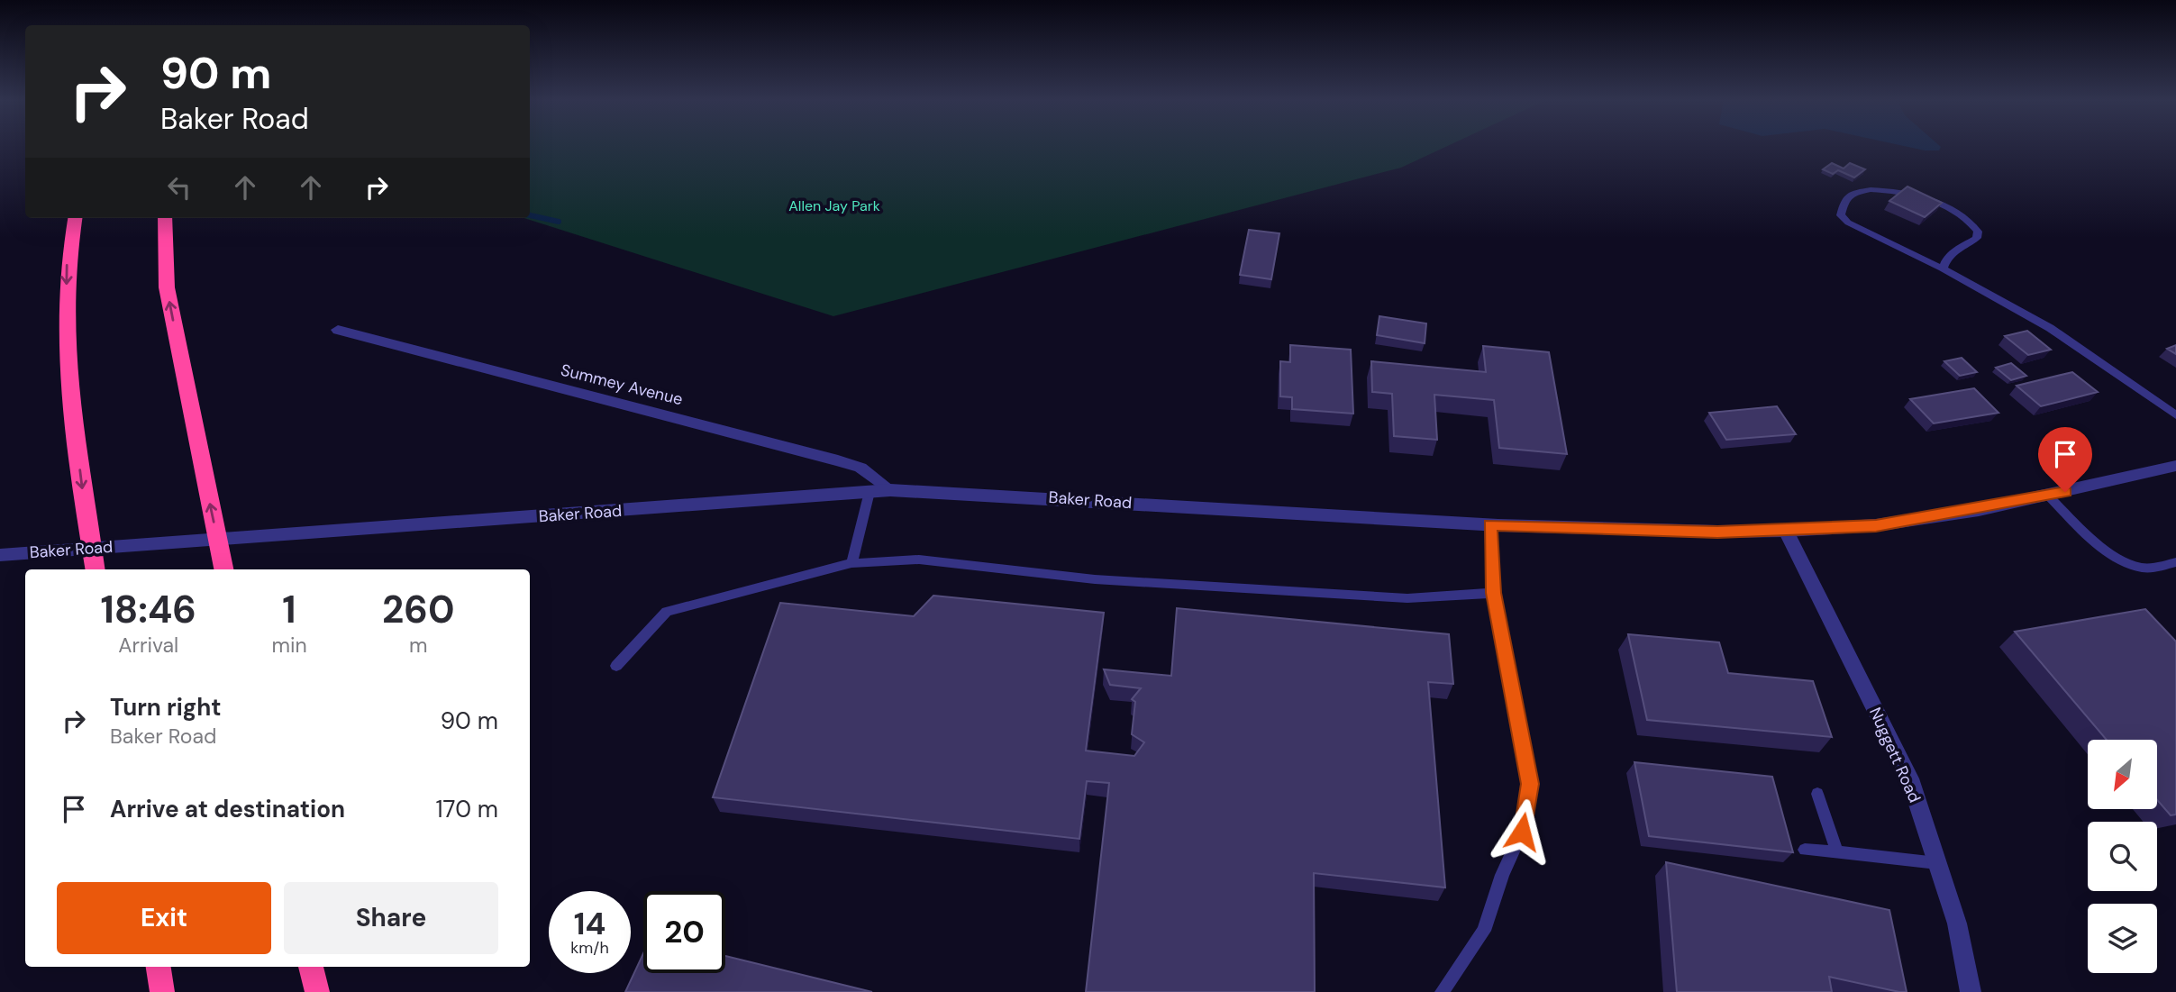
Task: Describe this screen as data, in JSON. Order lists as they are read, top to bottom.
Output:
{
  "streets": {
    "street": ["Summey Avenue", "Baker Road", "Nuggett Road"]
  },
  "crossings": [
    ["Summey Avenue", "Baker Road"],
    ["Baker Road", "Nuggett Road"]
  ],
  "parks": ["Allen Jay Park"],
  "north": "bottom left",
  "page": {
    "turn": ["90 m", "Baker Road"],
    "eta": [
      "18:46",
      "Arrival",
      "1",
      "min",
      "260",
      "m"
    ],
    "list": [
      {
        "name": "Turn right",
        "note": "Baker Road",
        "value": "90 m"
      },
      {
        "name": "Arrive at destination",
        "value": "170 m"
      }
    ],
    "buttons": ["Exit", "Share"],
    "speed": "14 km/h",
    "limit": "20"
  }
}
